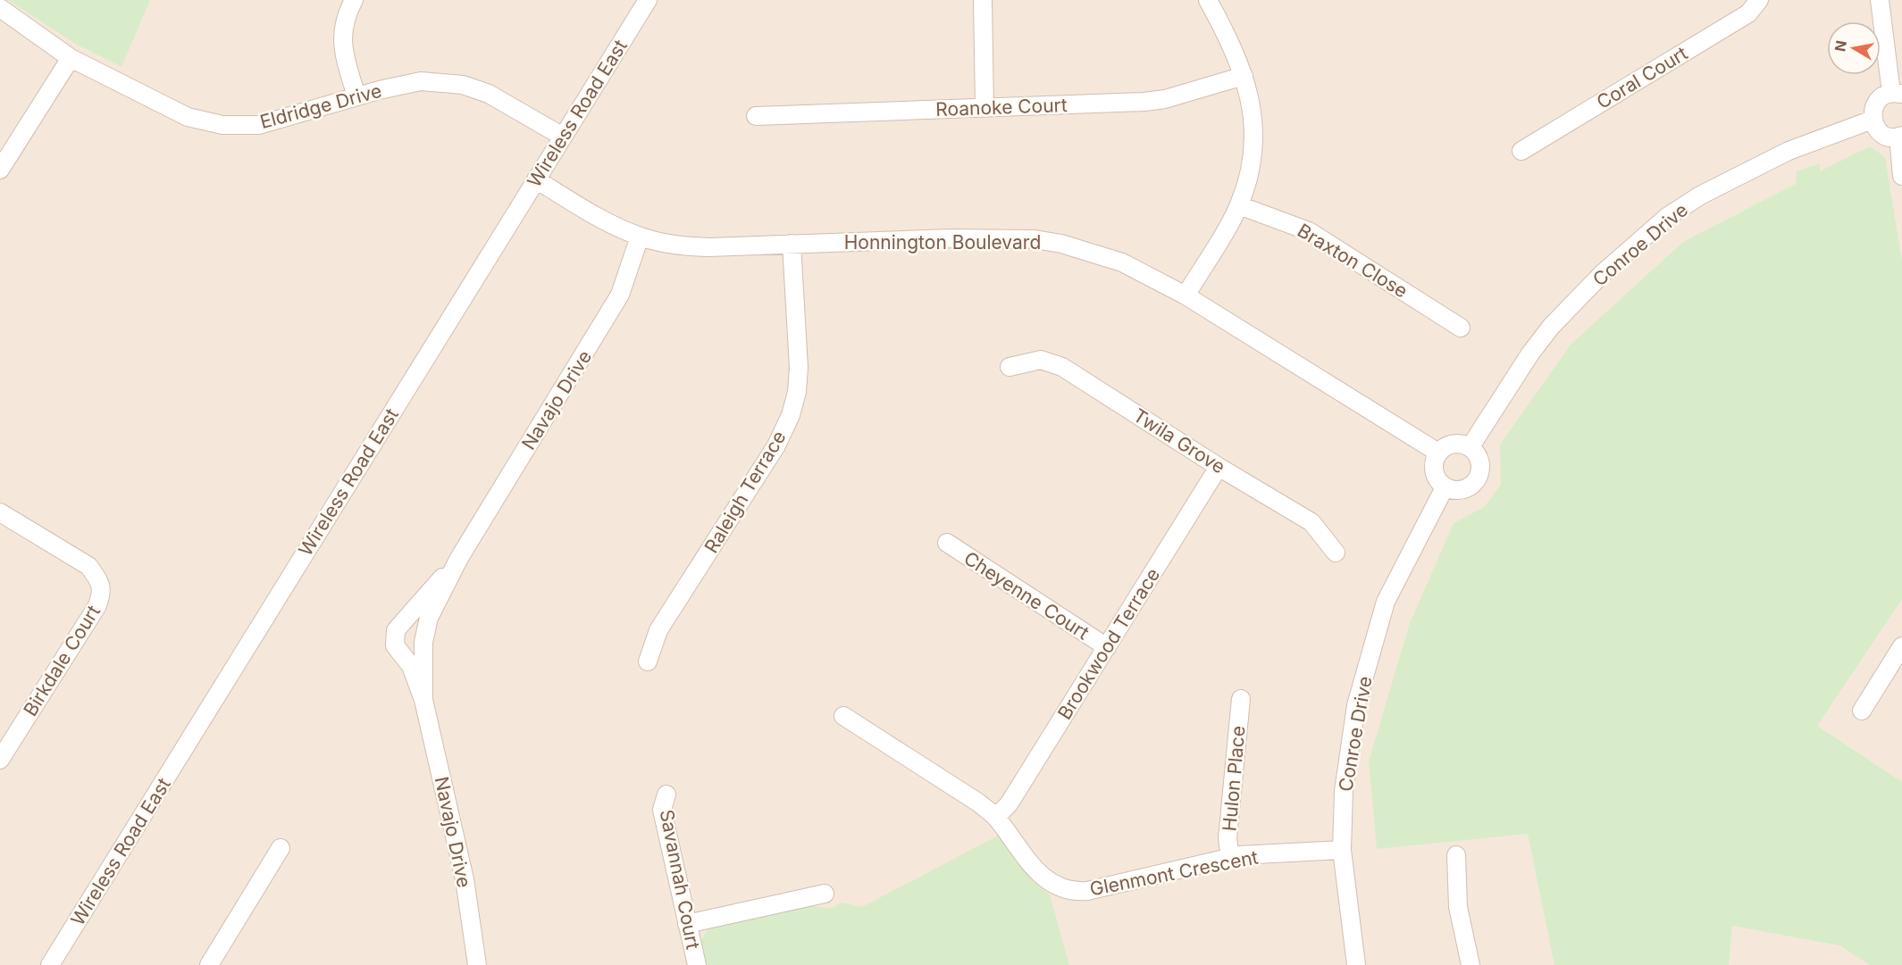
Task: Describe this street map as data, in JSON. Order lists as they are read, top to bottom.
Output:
{
  "streets": {
    "street": [
      "Coral Court",
      "Eldridge Drive",
      "Roanoke Court",
      "Wireless Road East",
      "Honnington Boulevard",
      "Conroe Drive",
      "Braxton Close",
      "Navajo Drive",
      "Twila Grove",
      "Raleigh Terrace",
      "Cheyenne Court",
      "Brookwood Terrace",
      "Birkdale Court",
      "Hulon Place",
      "Glenmont Crescent",
      "Savannah Court"
    ]
  },
  "crossings": [
    ["Eldridge Drive", "Wireless Road East"],
    ["Wireless Road East", "Honnington Boulevard"],
    ["Honnington Boulevard", "Conroe Drive"],
    ["Honnington Boulevard", "Navajo Drive"],
    ["Honnington Boulevard", "Raleigh Terrace"],
    ["Conroe Drive", "Glenmont Crescent"],
    ["Twila Grove", "Brookwood Terrace"],
    ["Cheyenne Court", "Brookwood Terrace"],
    ["Brookwood Terrace", "Glenmont Crescent"],
    ["Hulon Place", "Glenmont Crescent"]
  ],
  "north": "left"
}
